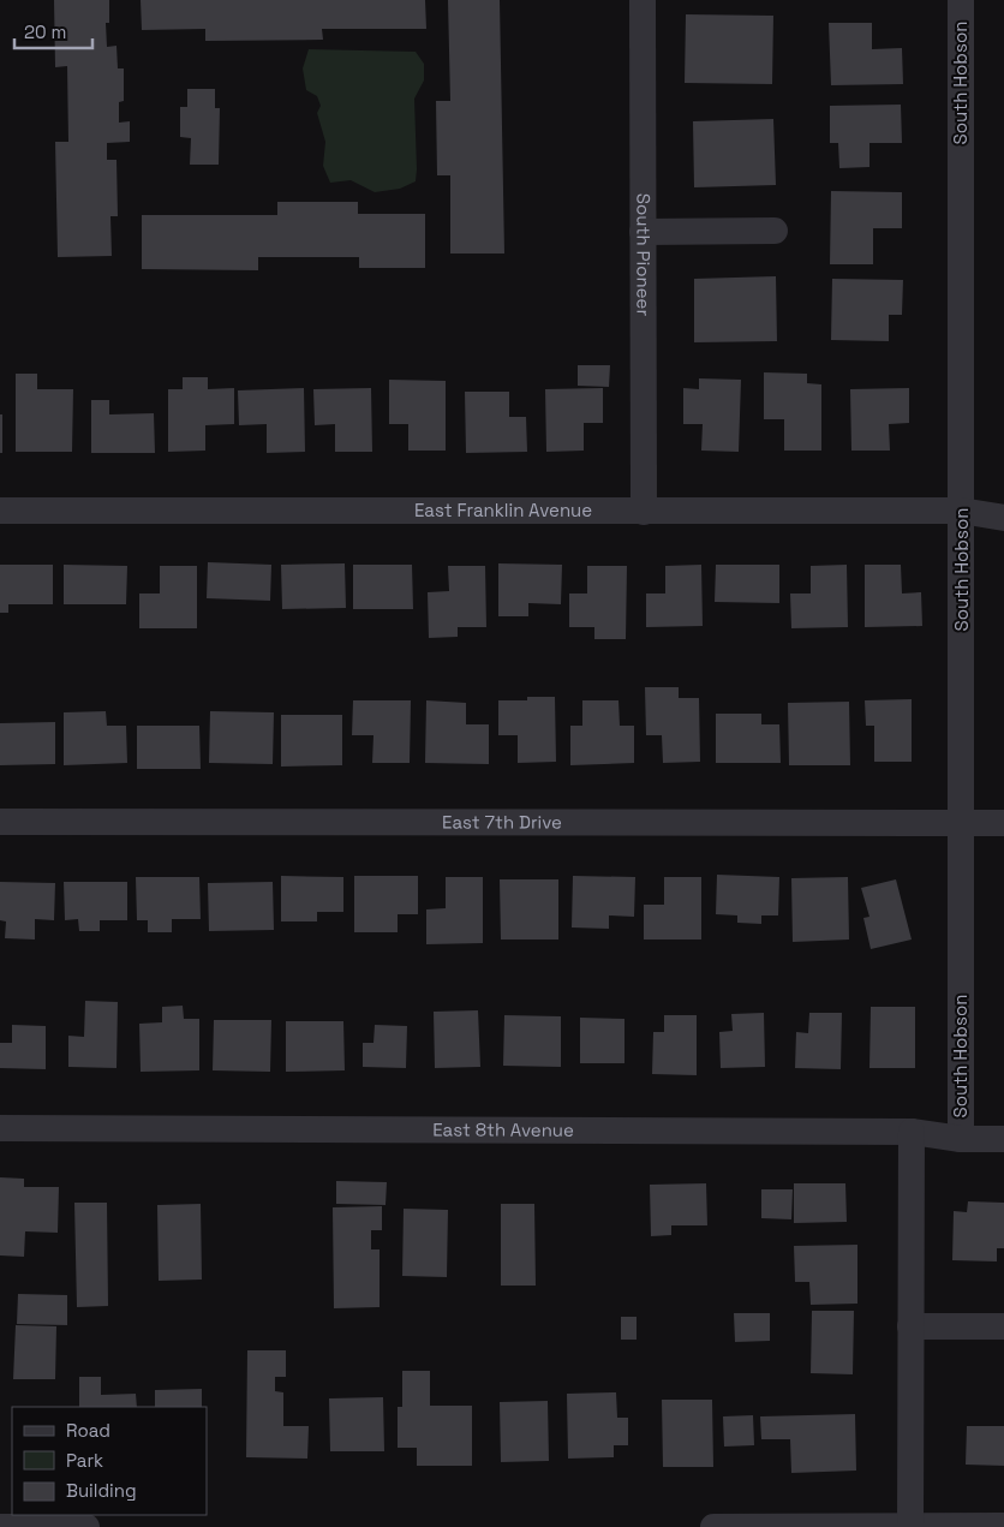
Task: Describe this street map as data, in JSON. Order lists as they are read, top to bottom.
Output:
{
  "streets": {
    "street": [
      "South Hobson",
      "South Pioneer",
      "East Franklin Avenue",
      "East 7th Drive",
      "East 8th Avenue"
    ]
  },
  "crossings": [
    ["South Hobson", "East Franklin Avenue"],
    ["South Hobson", "East 7th Drive"],
    ["South Hobson", "East 8th Avenue"],
    ["South Pioneer", "East Franklin Avenue"]
  ],
  "legend": ["Road", "Park", "Building"],
  "scale_bar": "20 m"
}
